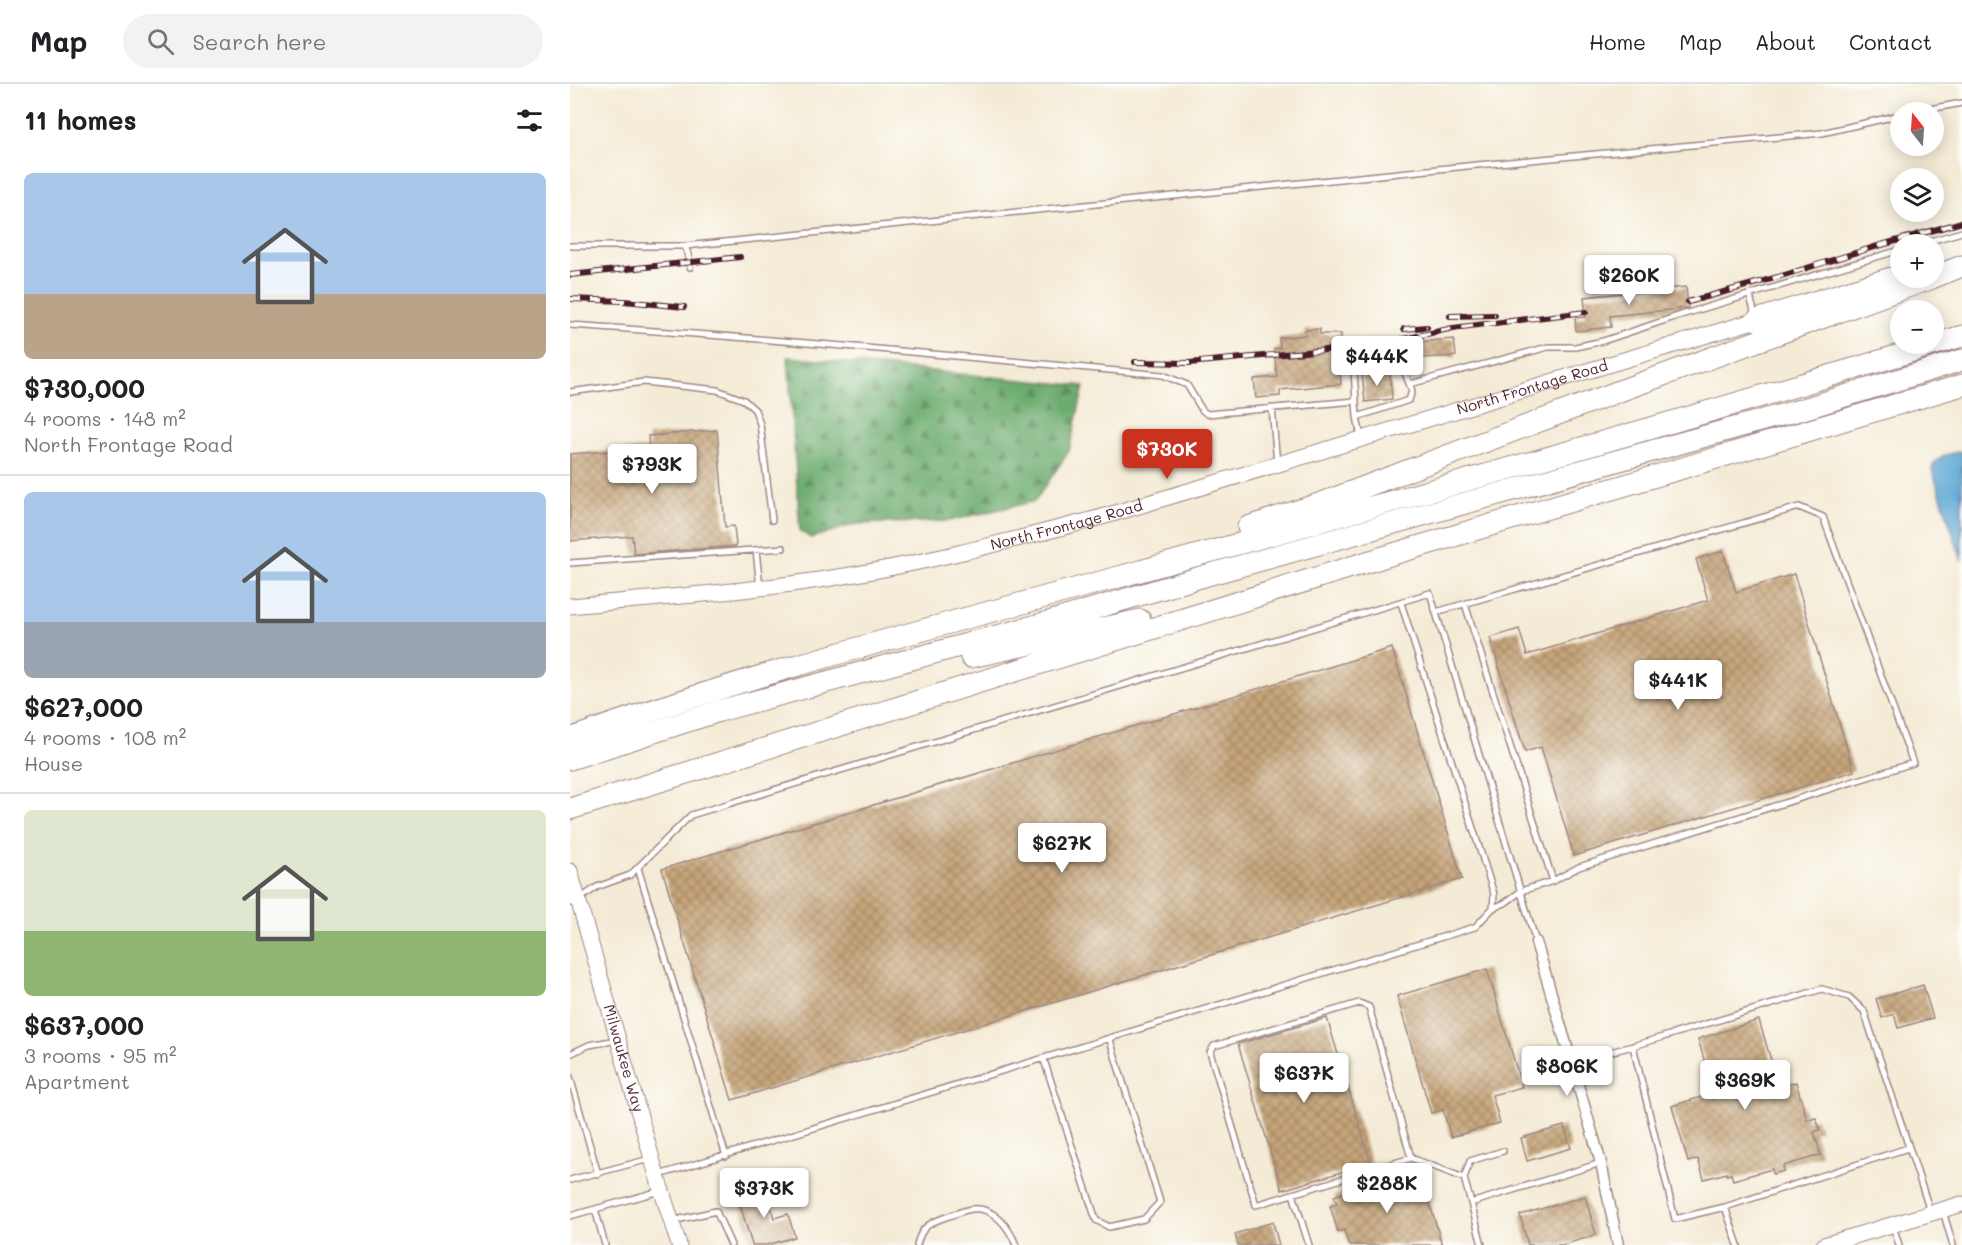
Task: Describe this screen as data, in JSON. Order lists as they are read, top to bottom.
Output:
{
  "streets": {
    "street": ["North Frontage Road", "Milwaukee Way"]
  },
  "north": "top",
  "page": {
    "header": "Map",
    "search": "Search here",
    "nav": [
      "Home",
      "Map",
      "About",
      "Contact"
    ],
    "heading": "11 homes",
    "map_buttons": ["+", "−"],
    "list": [
      {
        "name": "$730,000",
        "note": "4 rooms · 148 m² · North Frontage Road"
      },
      {
        "name": "$627,000",
        "note": "4 rooms · 108 m² · House"
      },
      {
        "name": "$637,000",
        "note": "3 rooms · 95 m² · Apartment"
      }
    ],
    "price": [
      "$260K",
      "$444K",
      "$730K",
      "$793K",
      "$441K",
      "$627K",
      "$806K",
      "$637K",
      "$369K",
      "$288K",
      "$373K"
    ]
  }
}
